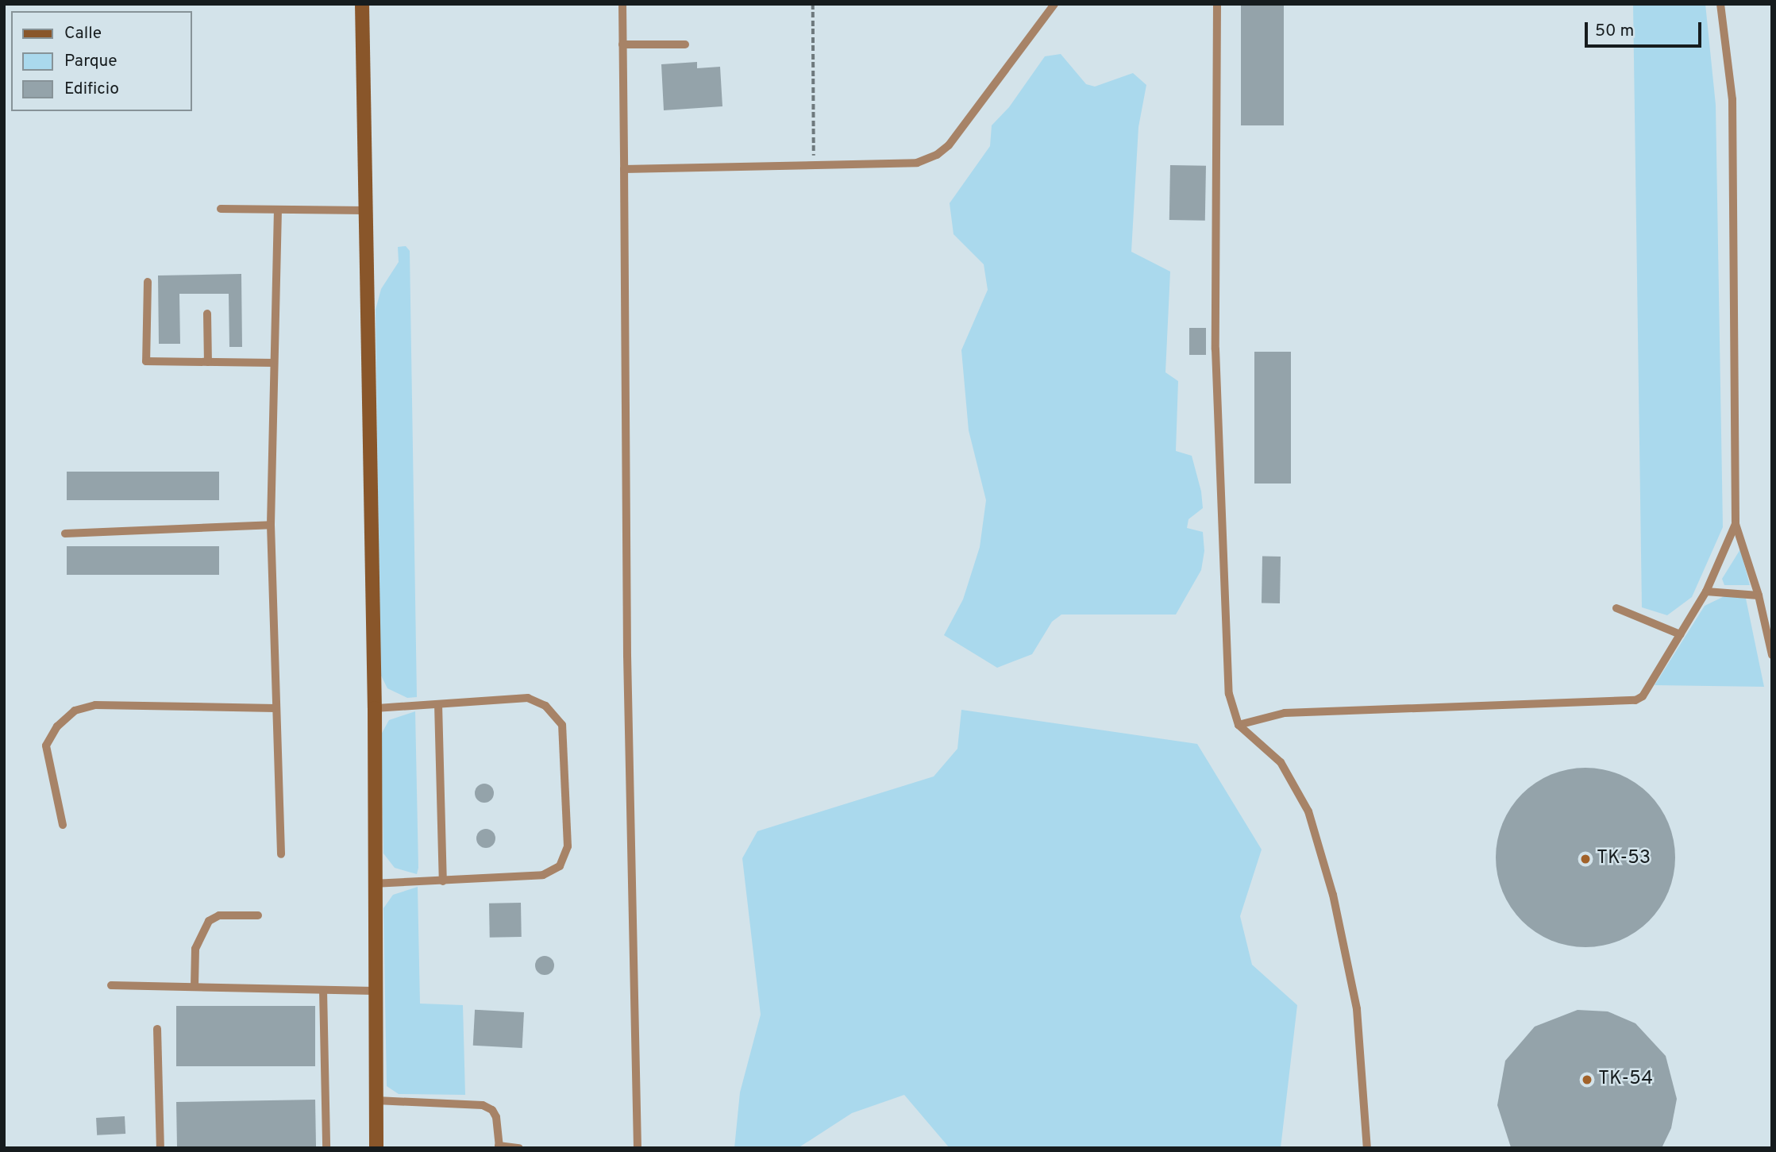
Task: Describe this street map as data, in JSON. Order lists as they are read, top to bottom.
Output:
{
  "places": ["TK-53", "TK-54"],
  "legend": ["Calle", "Parque", "Edificio"],
  "scale_bar": "50 m"
}
